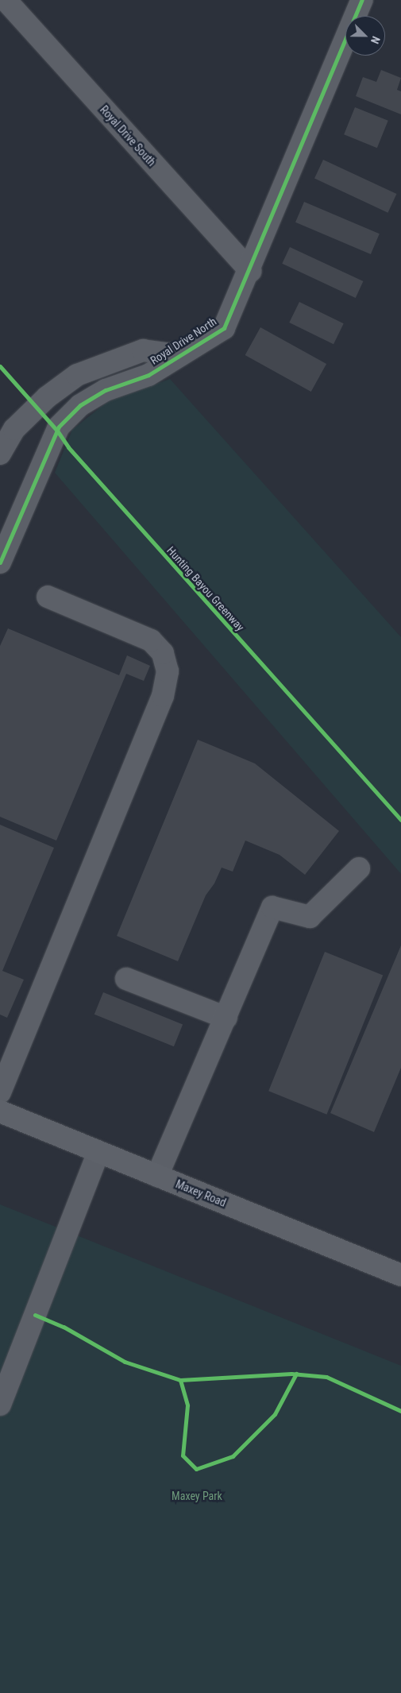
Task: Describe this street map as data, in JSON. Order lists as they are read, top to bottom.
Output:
{
  "streets": {
    "main road": ["Maxey Road"],
    "street": ["Royal Drive South", "Royal Drive North"],
    "cycle path": ["Hunting Bayou Greenway"]
  },
  "crossings": [
    ["Royal Drive South", "Royal Drive North"]
  ],
  "parks": ["Maxey Park"],
  "north": "bottom right"
}
